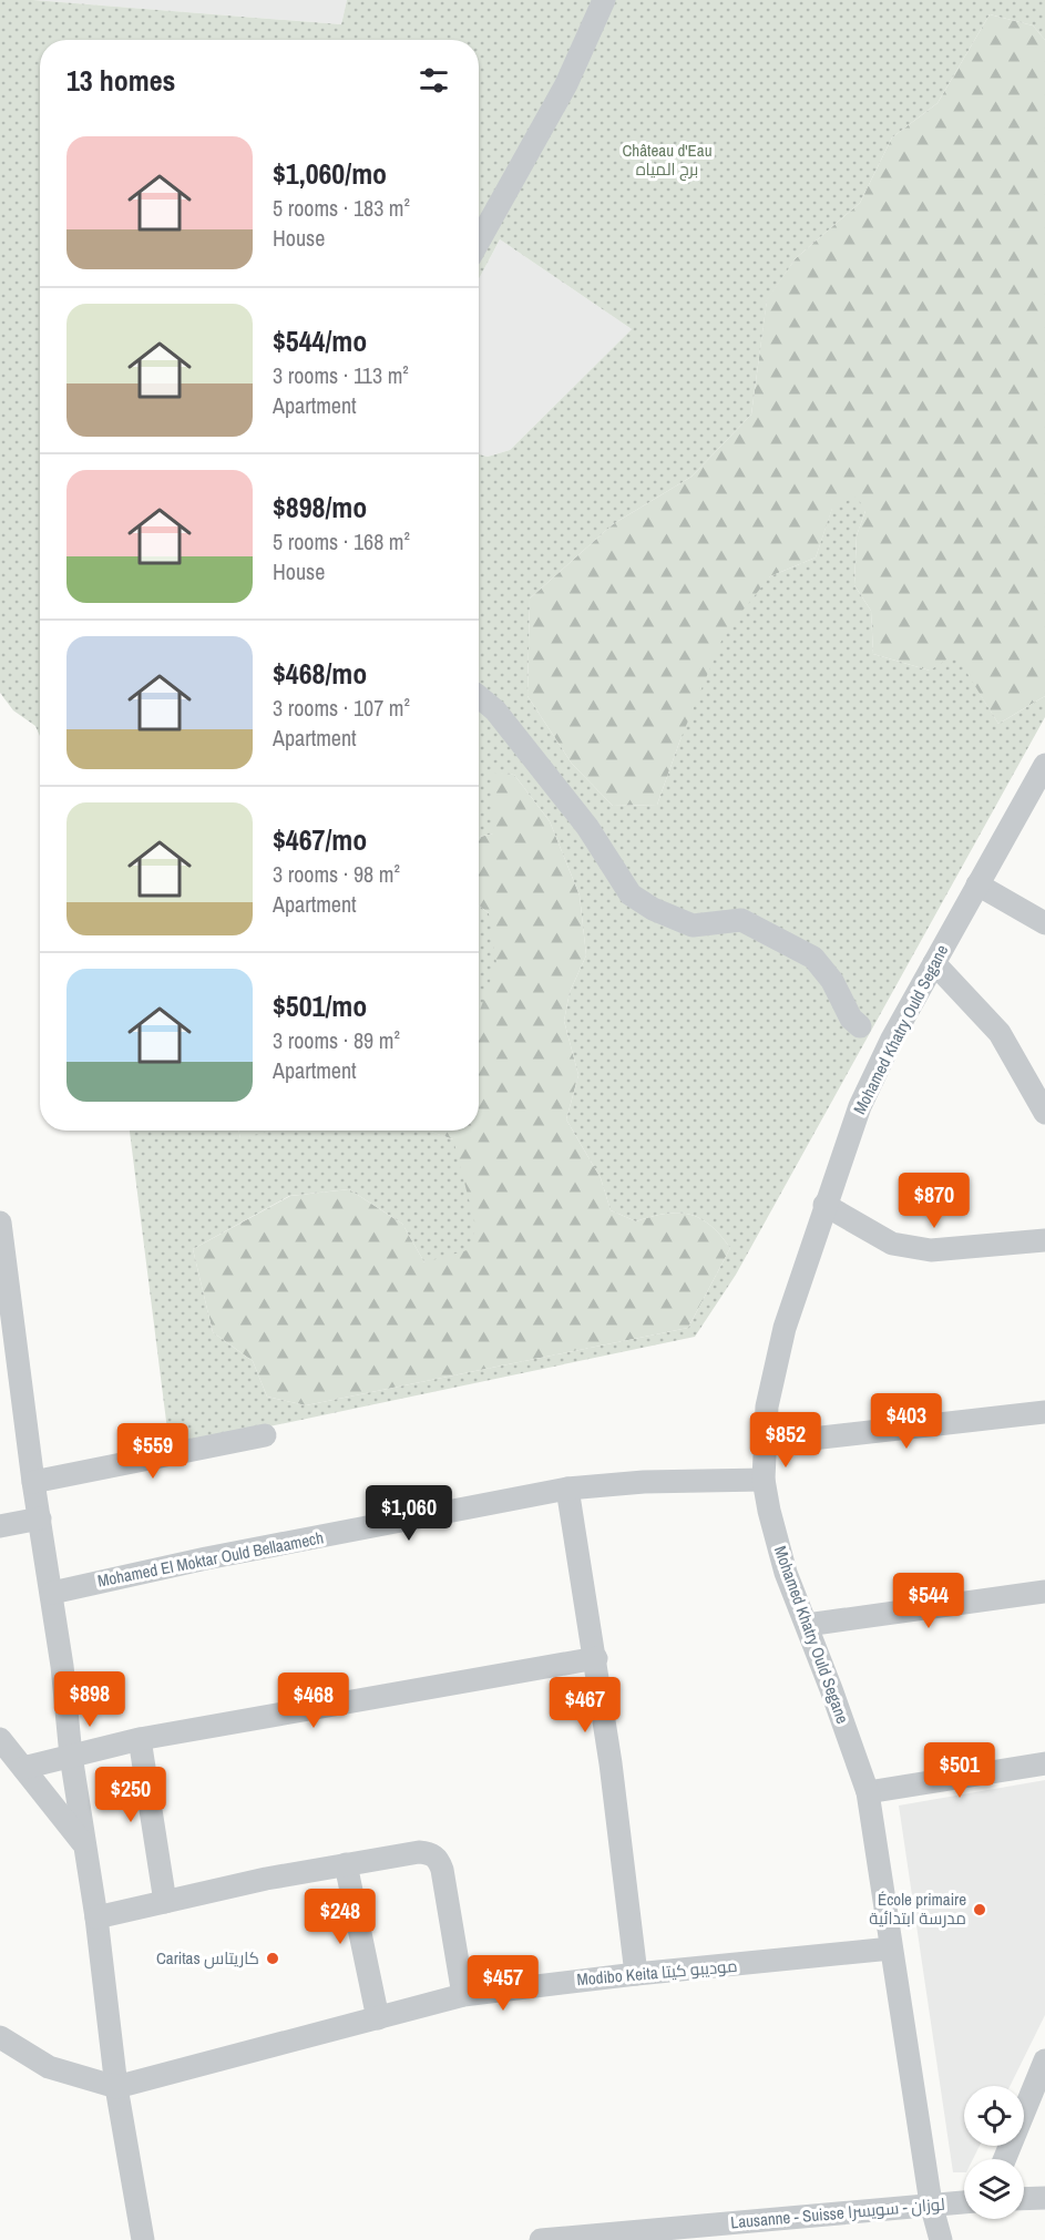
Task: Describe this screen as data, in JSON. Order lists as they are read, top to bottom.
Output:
{
  "streets": {
    "street": [
      "Mohamed Khatry Ould Segane",
      "Mohamed El Moktar Ould Bellaamech",
      "Modibo Keita موديبو كيتا",
      "Lausanne - Suisse لوزان - سويسرا"
    ]
  },
  "crossings": [
    ["Mohamed Khatry Ould Segane", "Mohamed El Moktar Ould Bellaamech"],
    ["Mohamed Khatry Ould Segane", "Modibo Keita موديبو كيتا"],
    ["Mohamed Khatry Ould Segane", "Lausanne - Suisse لوزان - سويسرا"]
  ],
  "parks": ["Château d'Eau برج المياه"],
  "places": ["École primaire مدرسة ابتدائية", "Caritas كاريتاس"],
  "page": {
    "heading": "13 homes",
    "list": [
      {
        "name": "$1,060/mo",
        "note": "5 rooms · 183 m² · House"
      },
      {
        "name": "$544/mo",
        "note": "3 rooms · 113 m² · Apartment"
      },
      {
        "name": "$898/mo",
        "note": "5 rooms · 168 m² · House"
      },
      {
        "name": "$468/mo",
        "note": "3 rooms · 107 m² · Apartment"
      },
      {
        "name": "$467/mo",
        "note": "3 rooms · 98 m² · Apartment"
      },
      {
        "name": "$501/mo",
        "note": "3 rooms · 89 m² · Apartment"
      }
    ],
    "price": [
      "$870",
      "$403",
      "$852",
      "$559",
      "$1,060",
      "$544",
      "$898",
      "$468",
      "$467",
      "$501",
      "$250",
      "$248",
      "$457"
    ]
  }
}
